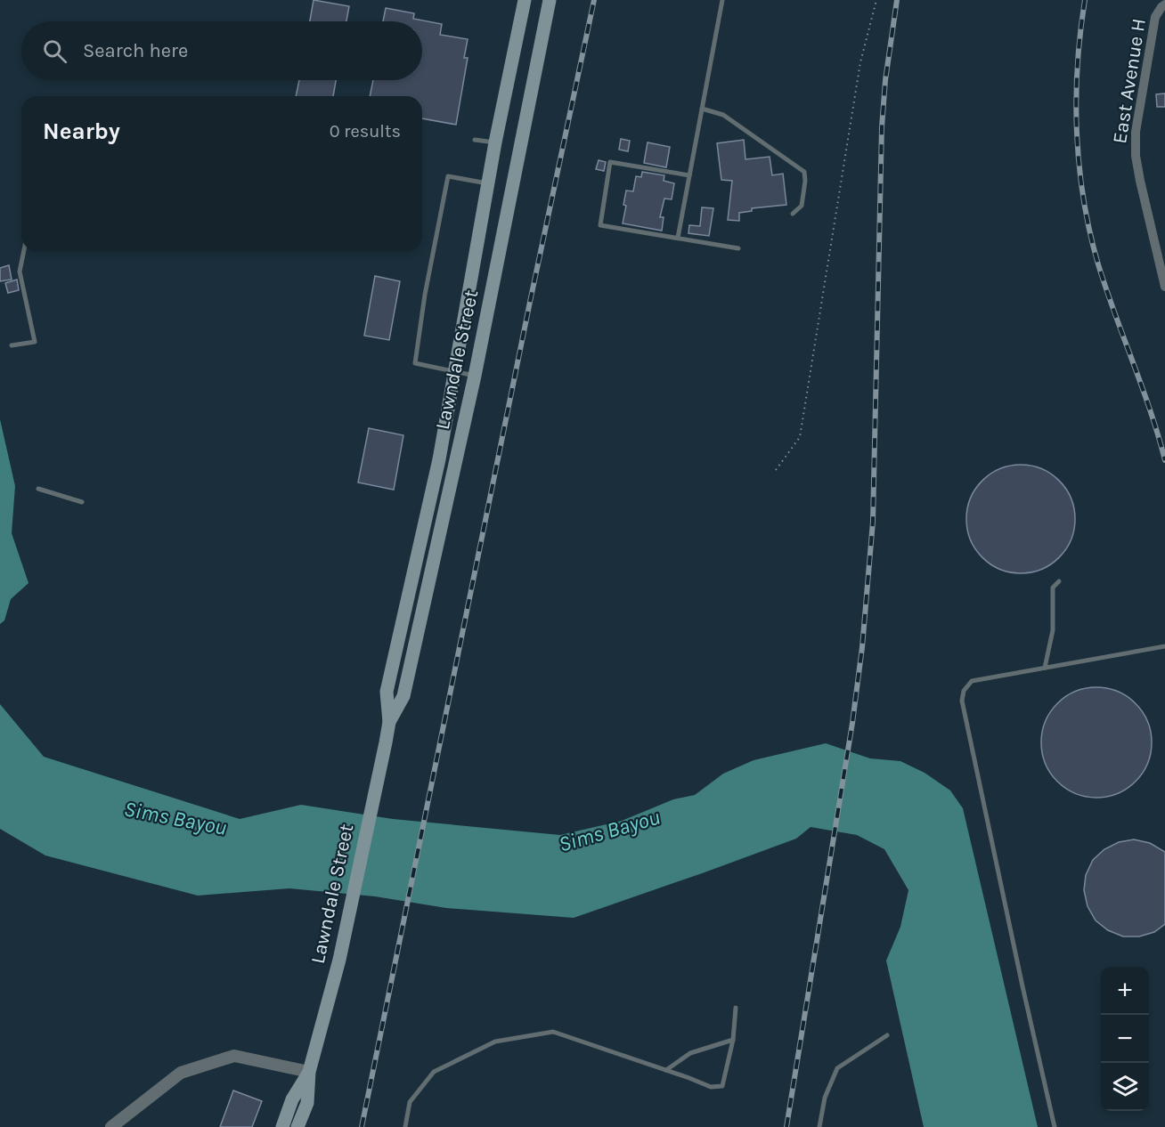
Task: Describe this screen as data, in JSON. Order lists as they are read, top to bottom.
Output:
{
  "streets": {
    "main road": ["Lawndale Street"],
    "street": ["East Avenue H"]
  },
  "water": ["Sims Bayou"],
  "page": {
    "search": "Search here",
    "heading": ["Nearby", "0 results"],
    "map_buttons": ["+", "−"]
  }
}
